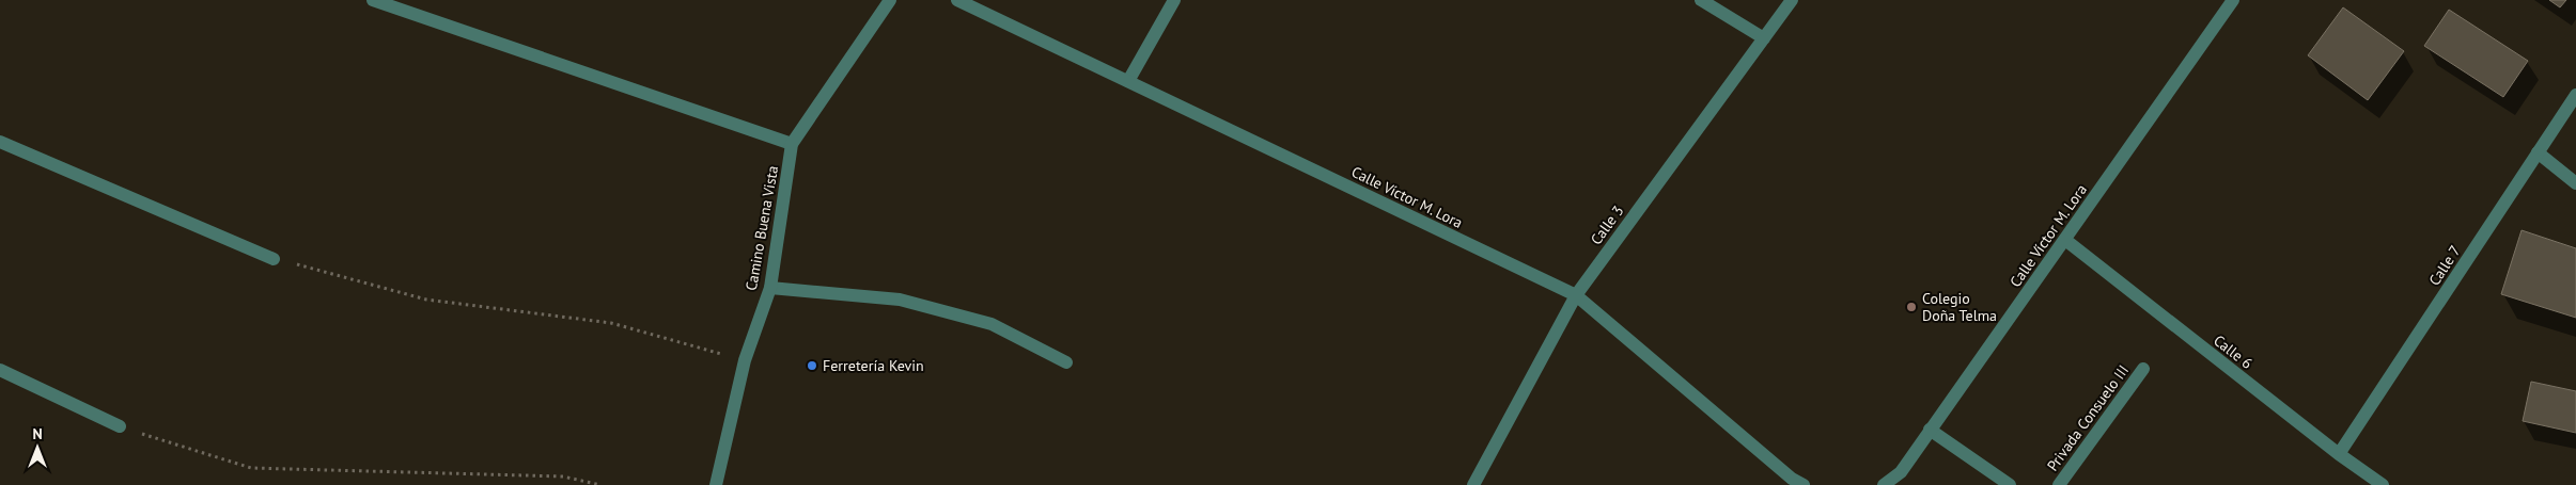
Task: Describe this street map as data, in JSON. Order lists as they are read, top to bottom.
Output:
{
  "streets": {
    "street": [
      "Calle Víctor M. Lora",
      "Calle 3",
      "Camino Buena Vista",
      "Calle 7",
      "Calle 6",
      "Privada Consuelo III"
    ]
  },
  "crossings": [
    ["Calle Víctor M. Lora", "Calle 3"],
    ["Calle Víctor M. Lora", "Calle 6"],
    ["Calle 7", "Calle 6"]
  ],
  "places": ["Colegio Doña Telma", "Ferretería Kevin"],
  "north": "top"
}
